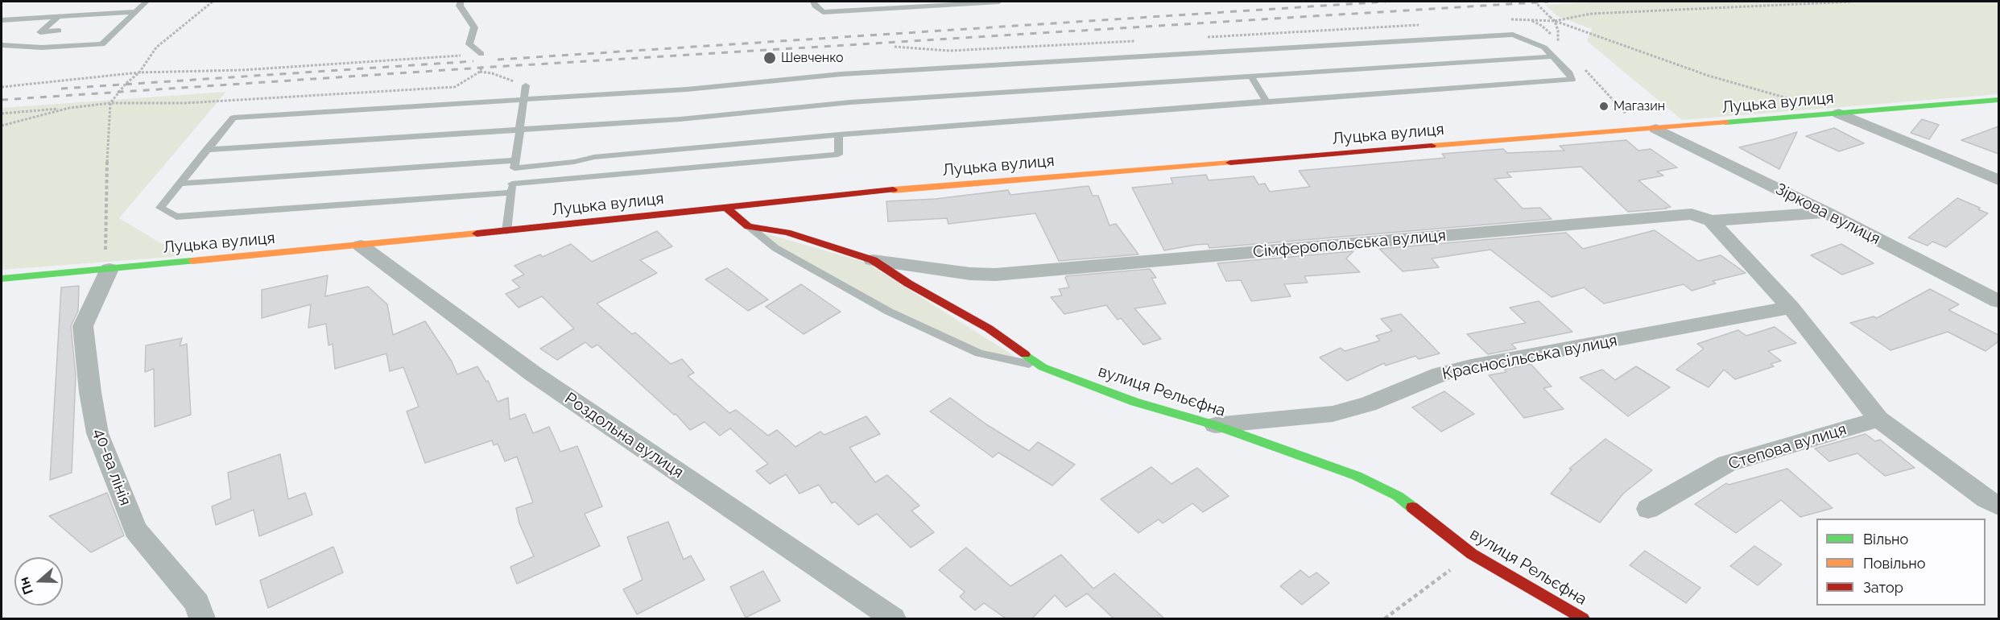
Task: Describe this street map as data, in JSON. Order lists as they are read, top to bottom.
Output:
{
  "streets": {
    "street": [
      "Луцька вулиця",
      "Зіркова вулиця",
      "Сімферопольська вулиця",
      "Красносільська вулиця",
      "вулиця Рельєфна",
      "Роздольна вулиця",
      "Степова вулиця",
      "40-ва лінія"
    ]
  },
  "crossings": [
    ["Луцька вулиця", "Зіркова вулиця"],
    ["Луцька вулиця", "вулиця Рельєфна"],
    ["Луцька вулиця", "Роздольна вулиця"],
    ["Луцька вулиця", "40-ва лінія"],
    ["Зіркова вулиця", "Сімферопольська вулиця"],
    ["Сімферопольська вулиця", "вулиця Рельєфна"],
    ["Красносільська вулиця", "вулиця Рельєфна"]
  ],
  "places": ["Шевченко", "Магазин"],
  "legend": ["Вільно", "Повільно", "Затор"],
  "north": "left"
}
